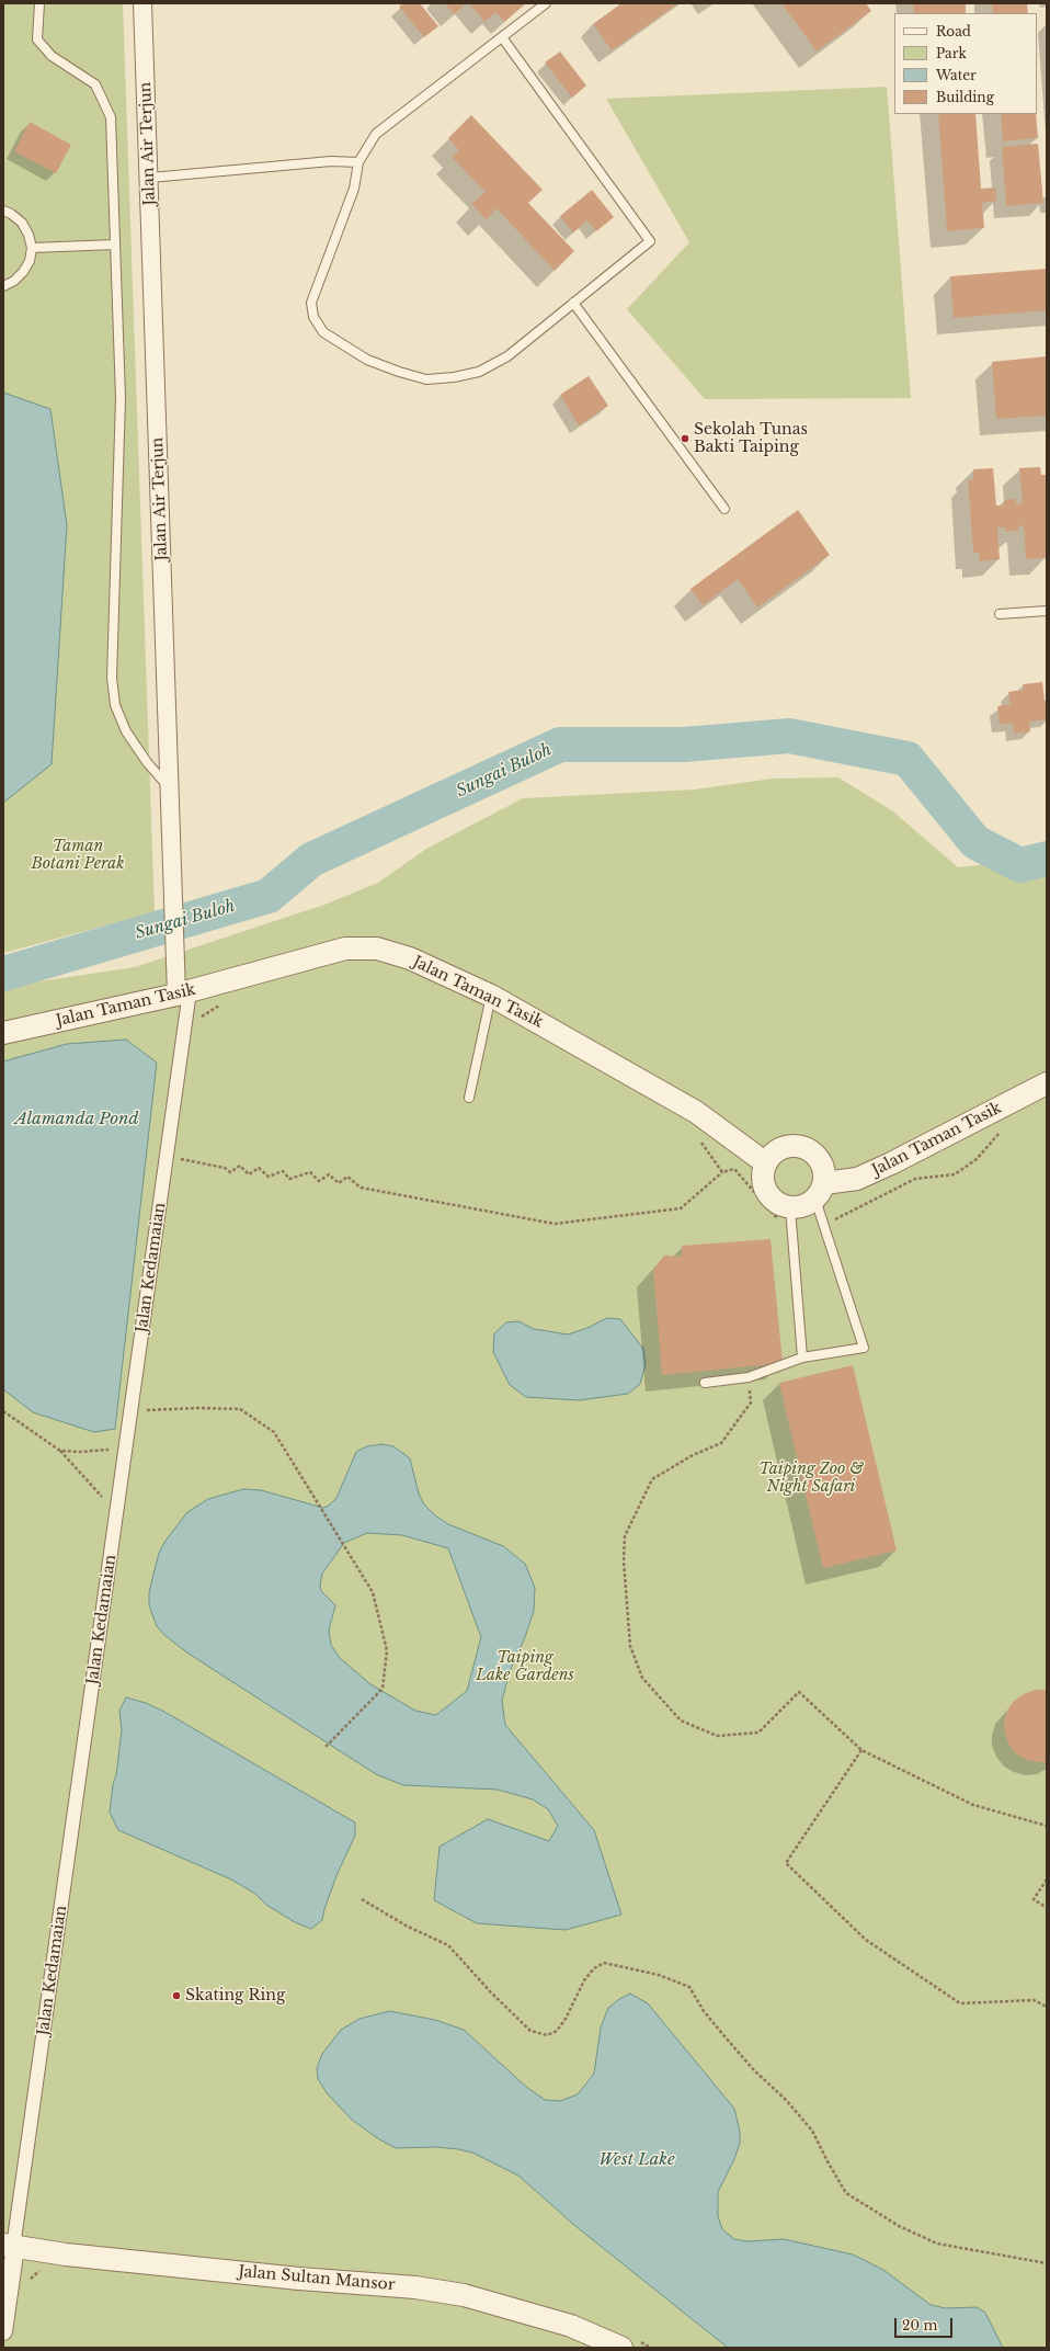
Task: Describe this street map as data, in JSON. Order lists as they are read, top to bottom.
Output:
{
  "streets": {
    "street": [
      "Jalan Air Terjun",
      "Jalan Taman Tasik",
      "Jalan Kedamaian",
      "Jalan Sultan Mansor"
    ]
  },
  "crossings": [
    ["Jalan Air Terjun", "Jalan Taman Tasik"],
    ["Jalan Air Terjun", "Jalan Kedamaian"],
    ["Jalan Taman Tasik", "Jalan Kedamaian"],
    ["Jalan Kedamaian", "Jalan Sultan Mansor"]
  ],
  "water": ["Sungai Buloh", "Alamanda Pond", "West Lake"],
  "parks": ["Taman Botani Perak", "Taiping Zoo & Night Safari", "Taiping Lake Gardens"],
  "places": ["Sekolah Tunas Bakti Taiping", "Skating Ring"],
  "legend": [
    "Road",
    "Park",
    "Water",
    "Building"
  ],
  "scale_bar": "20 m"
}
